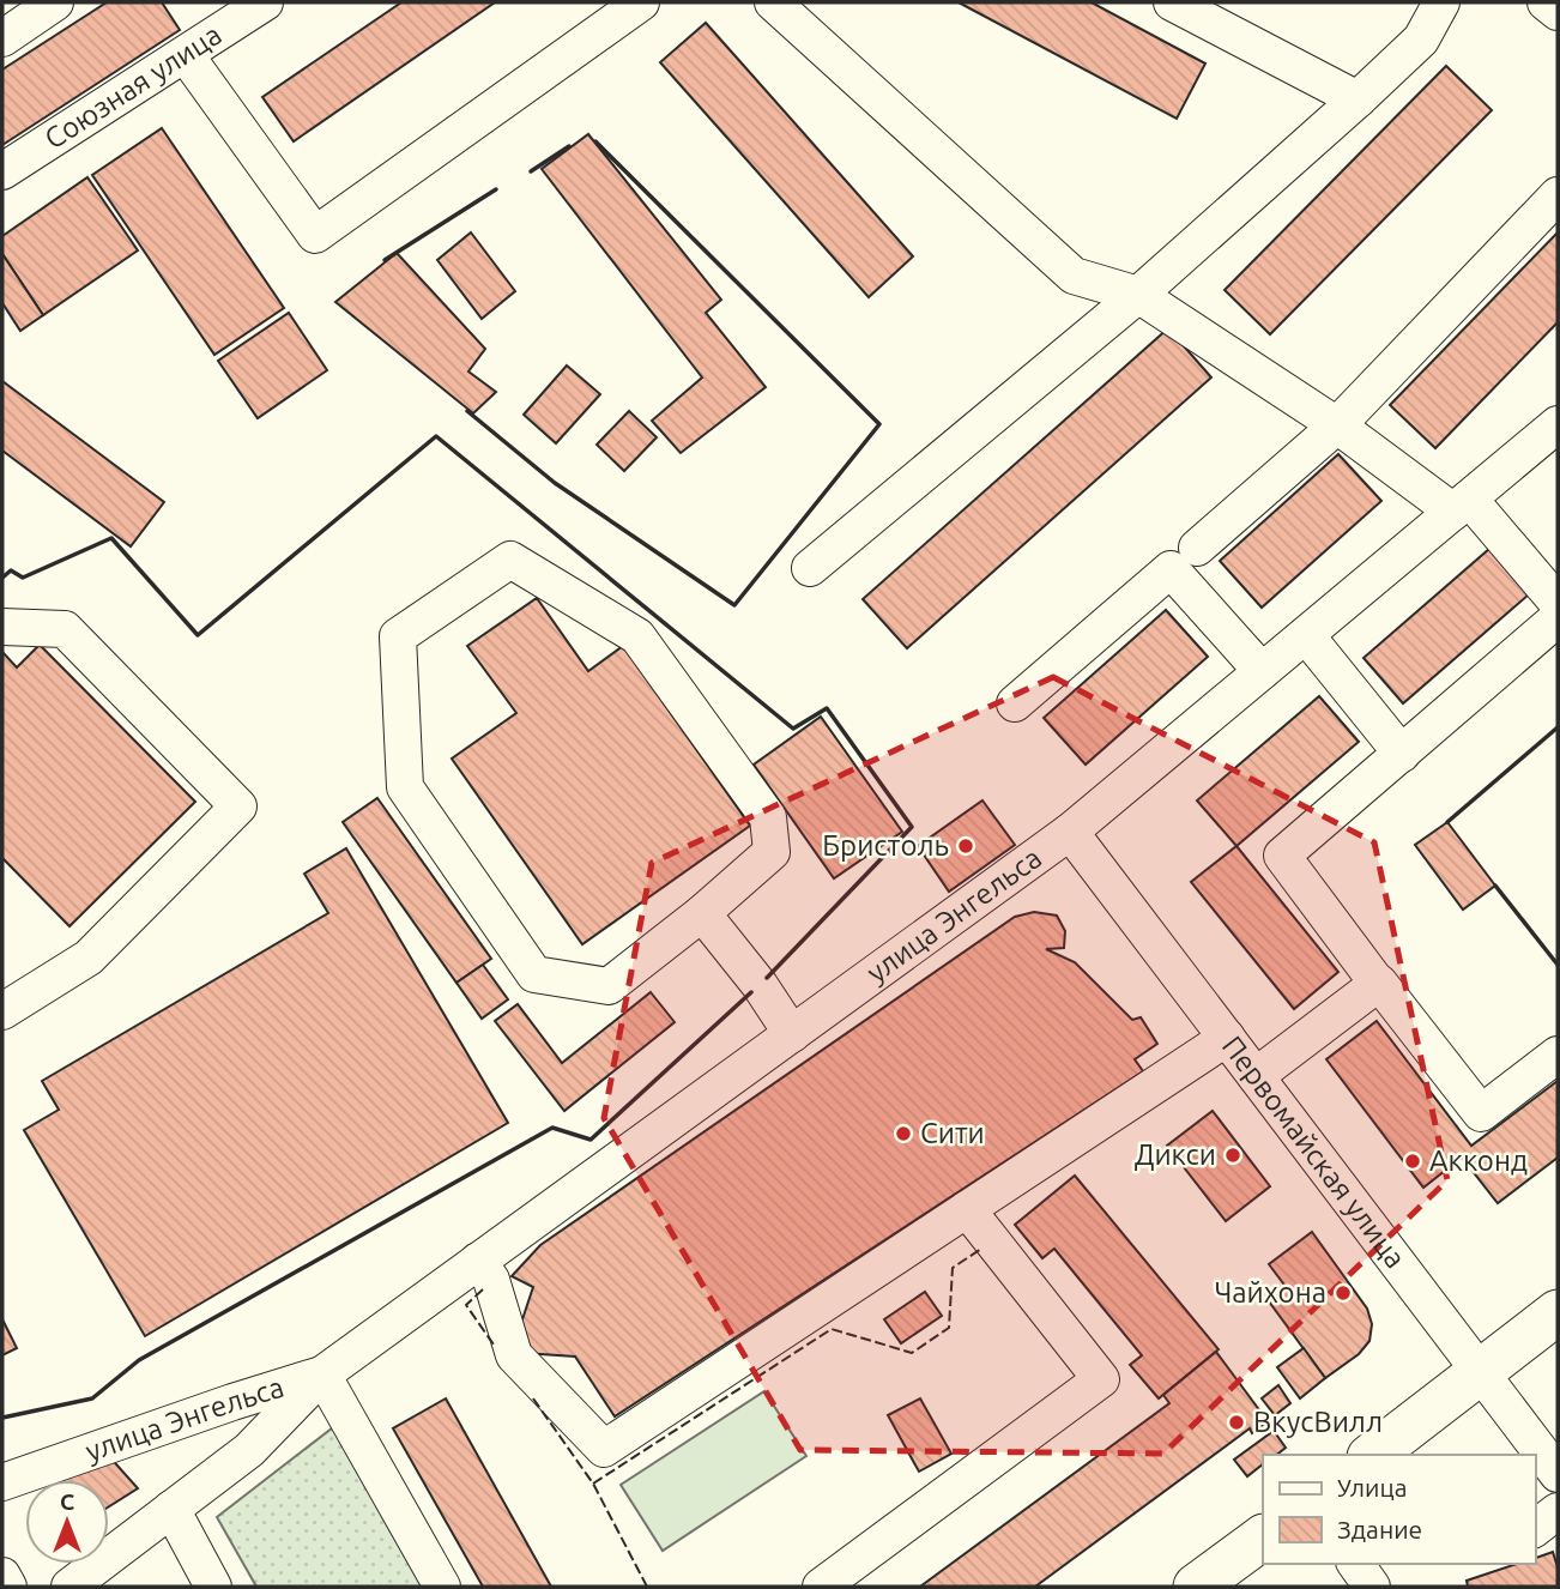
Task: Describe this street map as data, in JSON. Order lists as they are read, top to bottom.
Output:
{
  "streets": {
    "street": ["Союзная улица", "улица Энгельса", "Первомайская улица"]
  },
  "crossings": [
    ["улица Энгельса", "Первомайская улица"]
  ],
  "places": [
    "Бристоль",
    "Сити",
    "Дикси",
    "Акконд",
    "Чайхона",
    "ВкусВилл"
  ],
  "legend": ["Улица", "Здание"],
  "north": "top"
}
